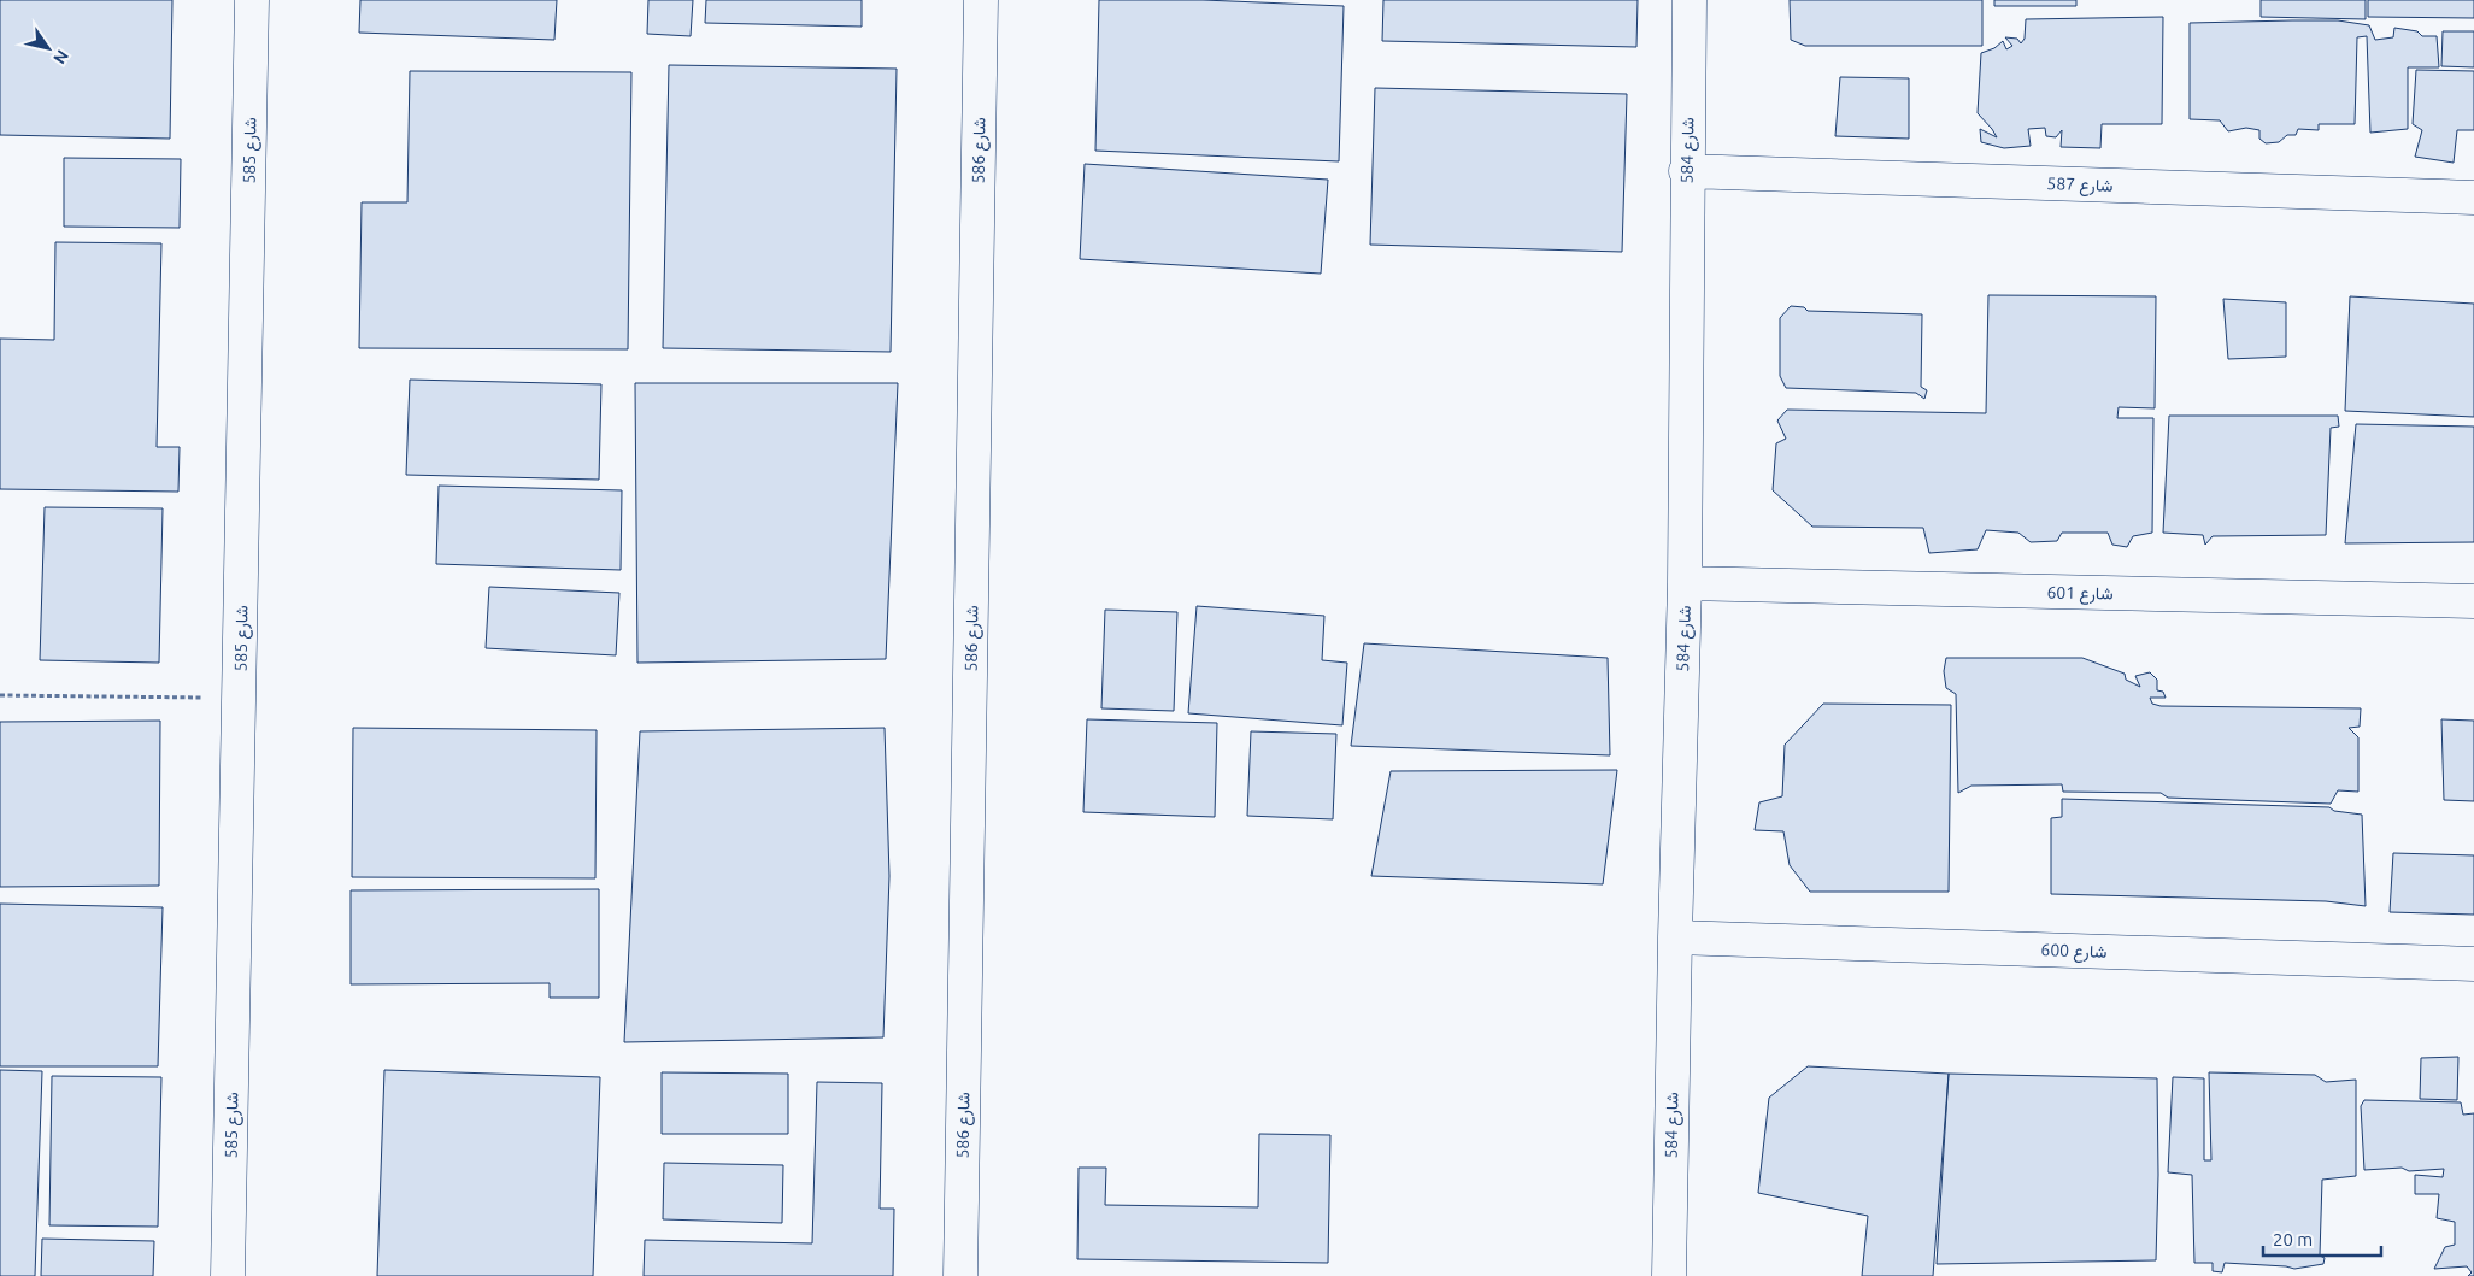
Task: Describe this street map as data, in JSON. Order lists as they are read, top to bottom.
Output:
{
  "streets": {
    "street": [
      "شارع 585",
      "شارع 586",
      "شارع 584",
      "شارع 587",
      "شارع 601",
      "شارع 600"
    ]
  },
  "crossings": [
    ["شارع 584", "شارع 587"],
    ["شارع 584", "شارع 601"],
    ["شارع 584", "شارع 600"]
  ],
  "scale_bar": "20 m",
  "north": "bottom right"
}
